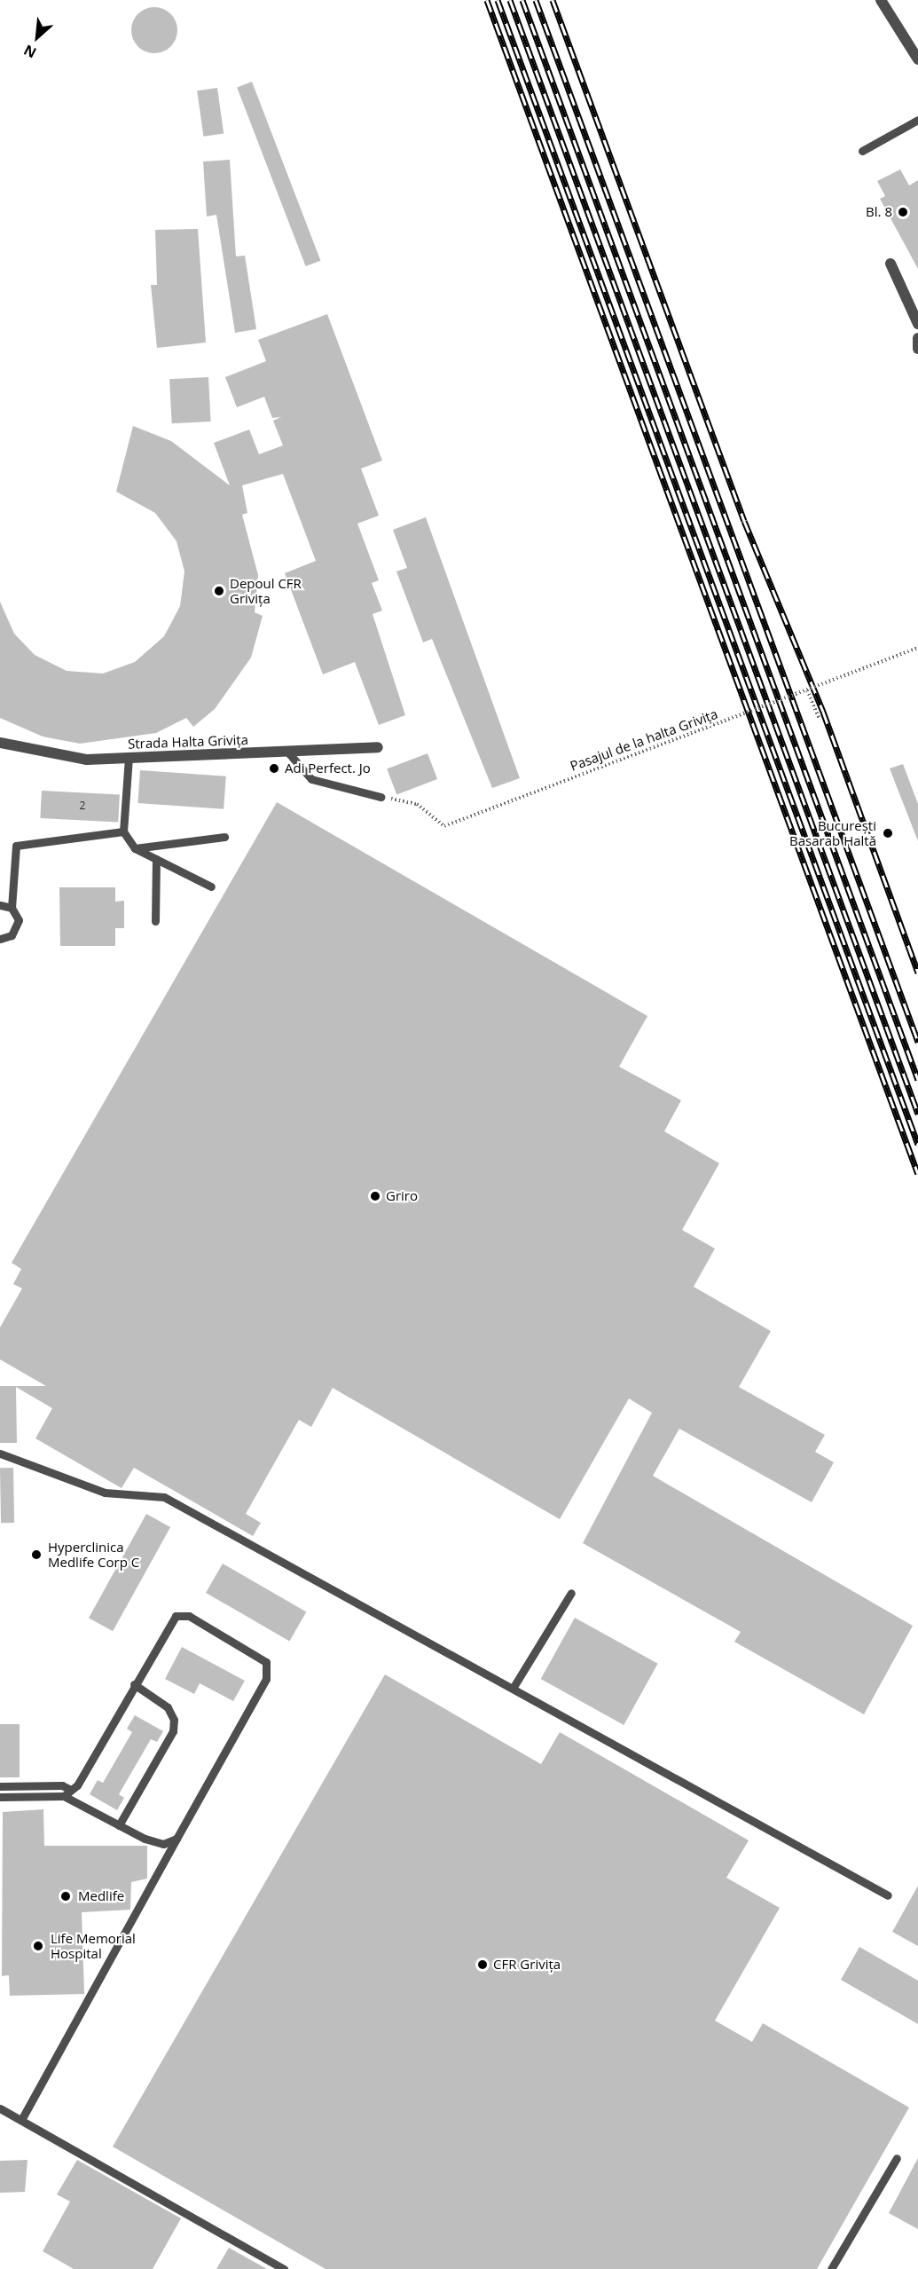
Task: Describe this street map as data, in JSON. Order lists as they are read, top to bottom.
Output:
{
  "streets": {
    "street": ["Strada Halta Grivița"],
    "path": ["Pasajul de la halta Grivița"]
  },
  "places": [
    "Bl. 8",
    "Depoul CFR Grivița",
    "Adi Perfect. Jo",
    "București Basarab Haltă",
    "Griro",
    "Hyperclinica Medlife Corp C",
    "Medlife",
    "Life Memorial Hospital",
    "CFR Grivița"
  ],
  "house_numbers": ["2"],
  "north": "bottom left"
}
